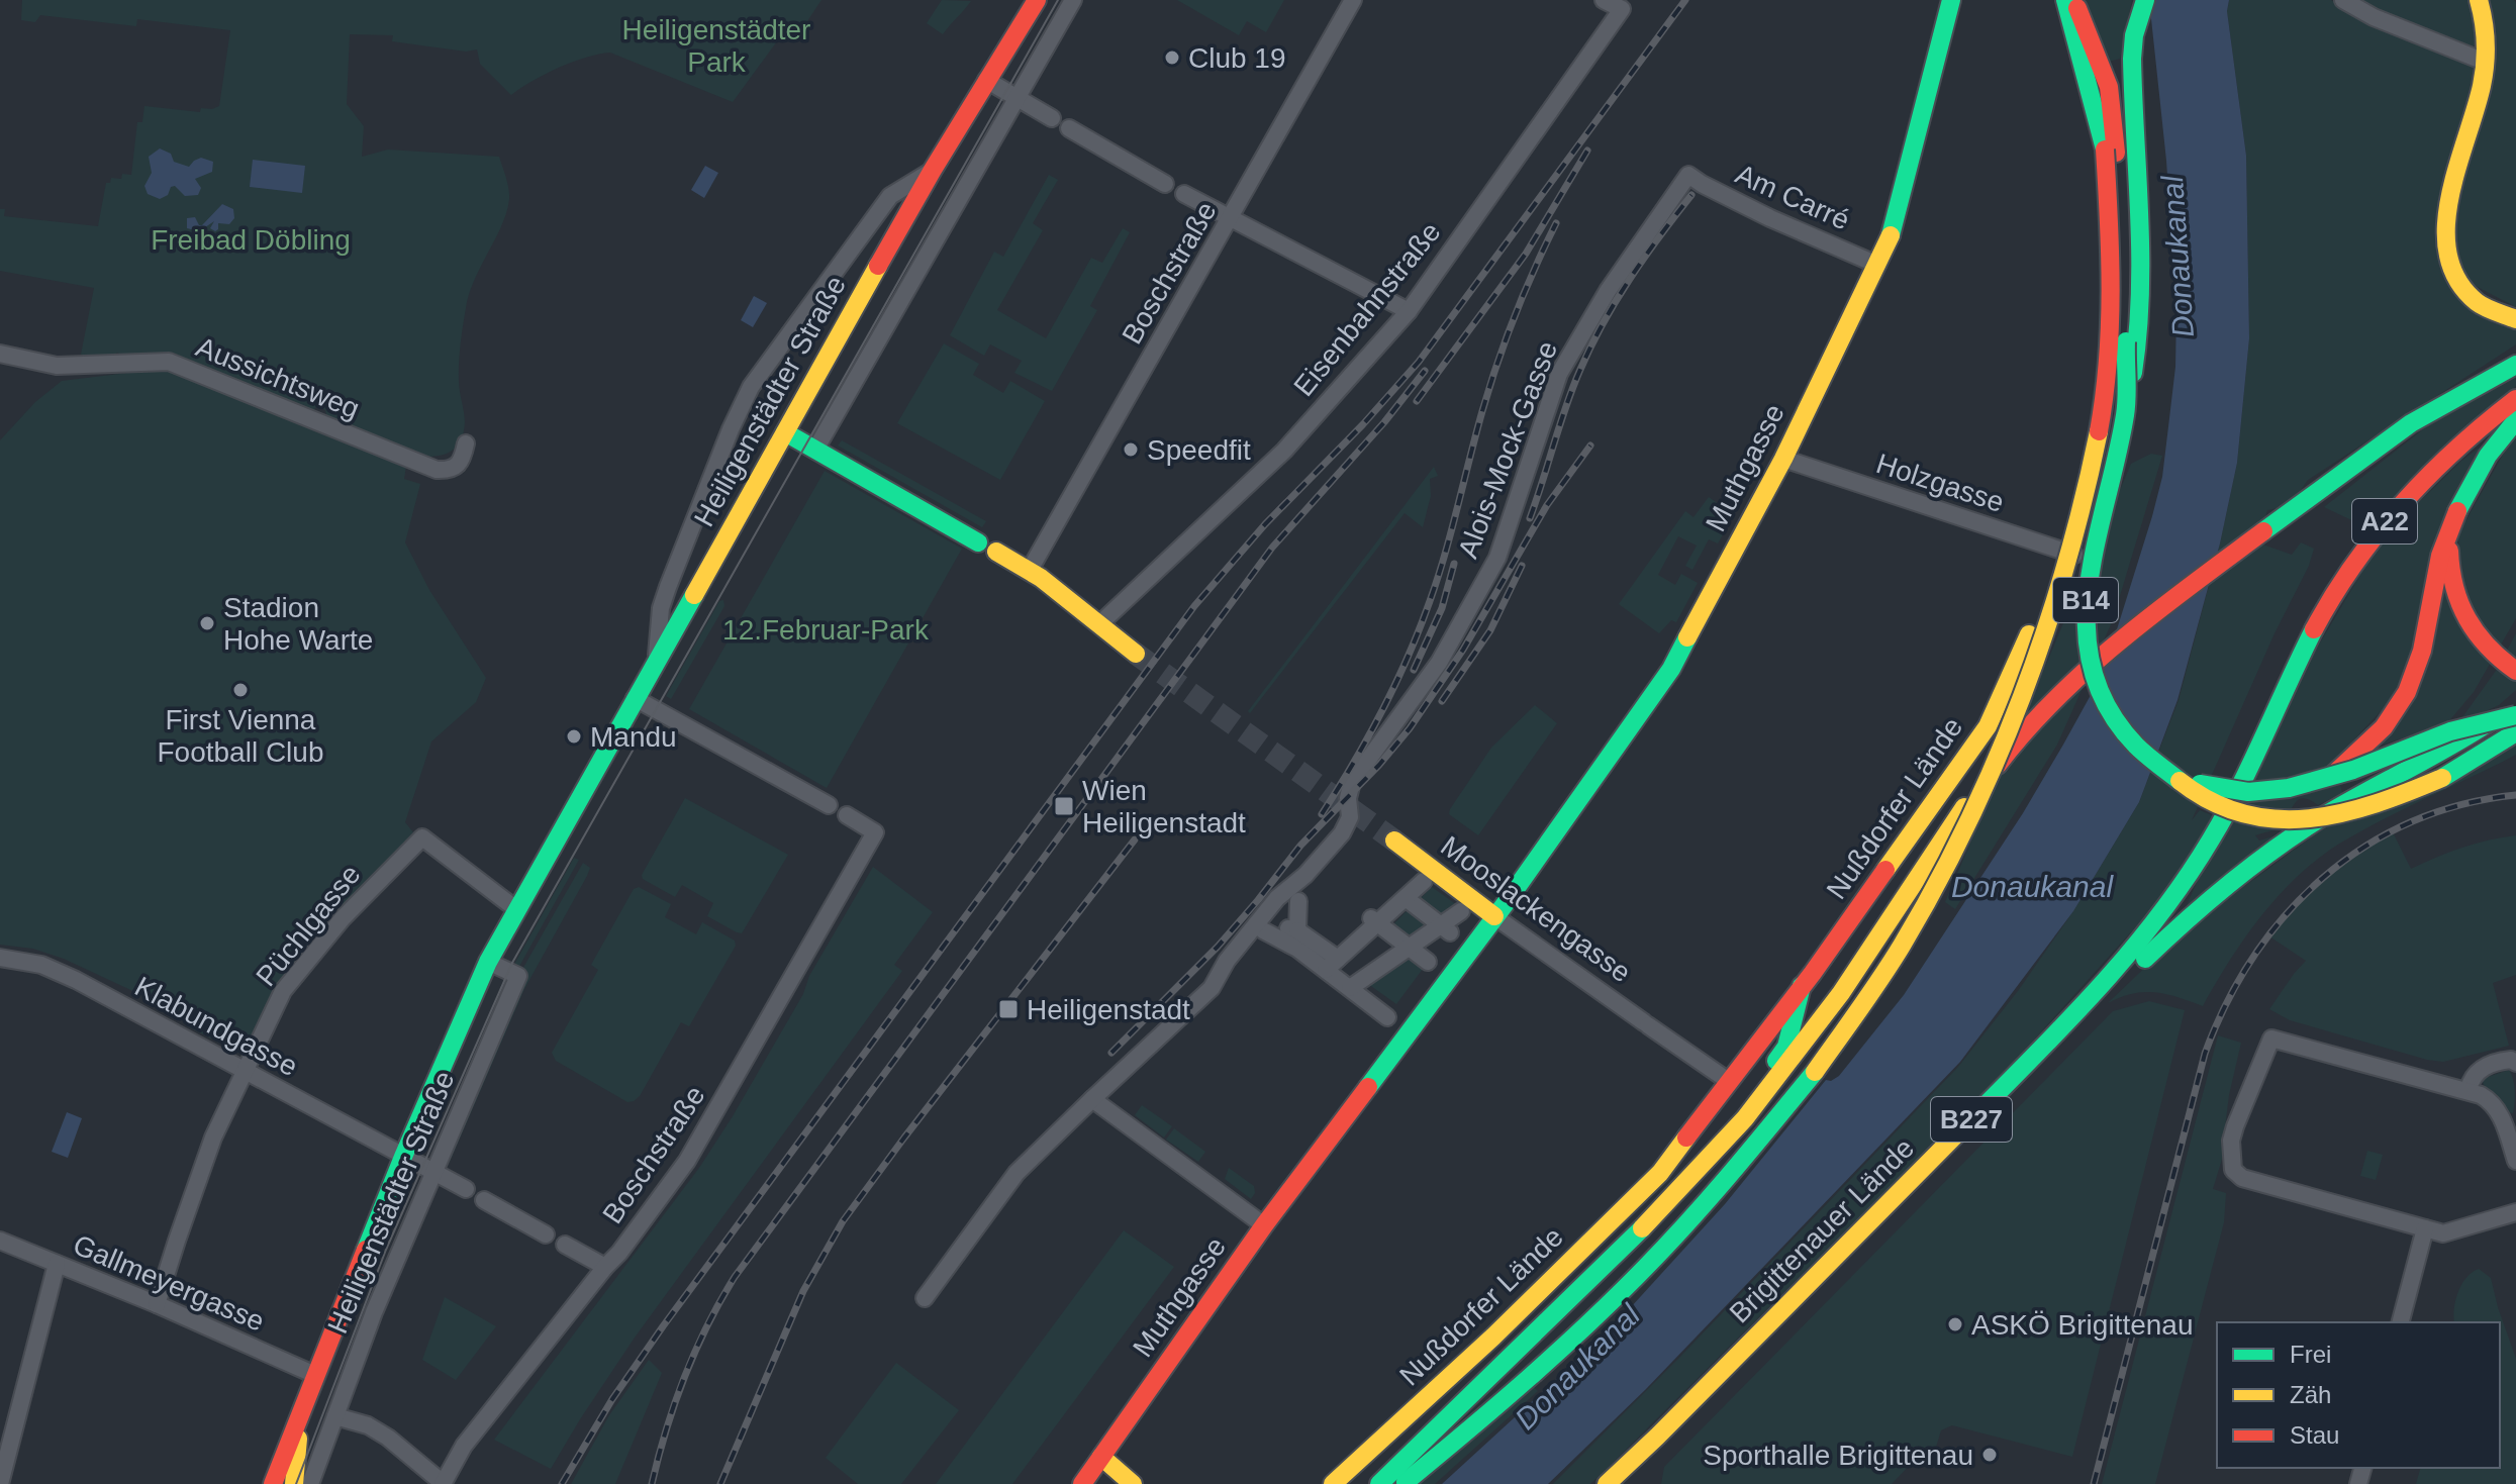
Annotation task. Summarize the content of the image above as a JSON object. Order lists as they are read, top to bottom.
{
  "streets": {
    "main road": [
      "Heiligenstädter Straße",
      "Muthgasse",
      "A22",
      "B14",
      "Nußdorfer Lände",
      "Mooslackengasse",
      "B227",
      "Brigittenauer Lände"
    ],
    "street": [
      "Am Carré",
      "Boschstraße",
      "Eisenbahnstraße",
      "Aussichtsweg",
      "Alois-Mock-Gasse",
      "Holzgasse",
      "Püchlgasse",
      "Klabundgasse",
      "Gallmeyergasse"
    ]
  },
  "crossings": [
    ["Am Carré", "Alois-Mock-Gasse"],
    ["Am Carré", "Muthgasse"],
    ["Heiligenstädter Straße", "Püchlgasse"],
    ["Heiligenstädter Straße", "Klabundgasse"],
    ["Heiligenstädter Straße", "Gallmeyergasse"],
    ["Muthgasse", "Holzgasse"],
    ["Muthgasse", "Mooslackengasse"],
    ["Holzgasse", "Nußdorfer Lände"],
    ["A22", "Brigittenauer Lände"],
    ["Nußdorfer Lände", "Mooslackengasse"],
    ["Püchlgasse", "Klabundgasse"],
    ["Püchlgasse", "Gallmeyergasse"]
  ],
  "water": ["Donaukanal"],
  "parks": ["Heiligenstädter Park", "Freibad Döbling", "12.Februar-Park"],
  "places": {
    "other": [
      "Club 19",
      "Speedfit",
      "Stadion Hohe Warte",
      "First Vienna Football Club",
      "Mandu",
      "ASKÖ Brigittenau",
      "Sporthalle Brigittenau"
    ],
    "transit": ["Wien Heiligenstadt", "Heiligenstadt"]
  },
  "legend": ["Frei", "Zäh", "Stau"]
}
